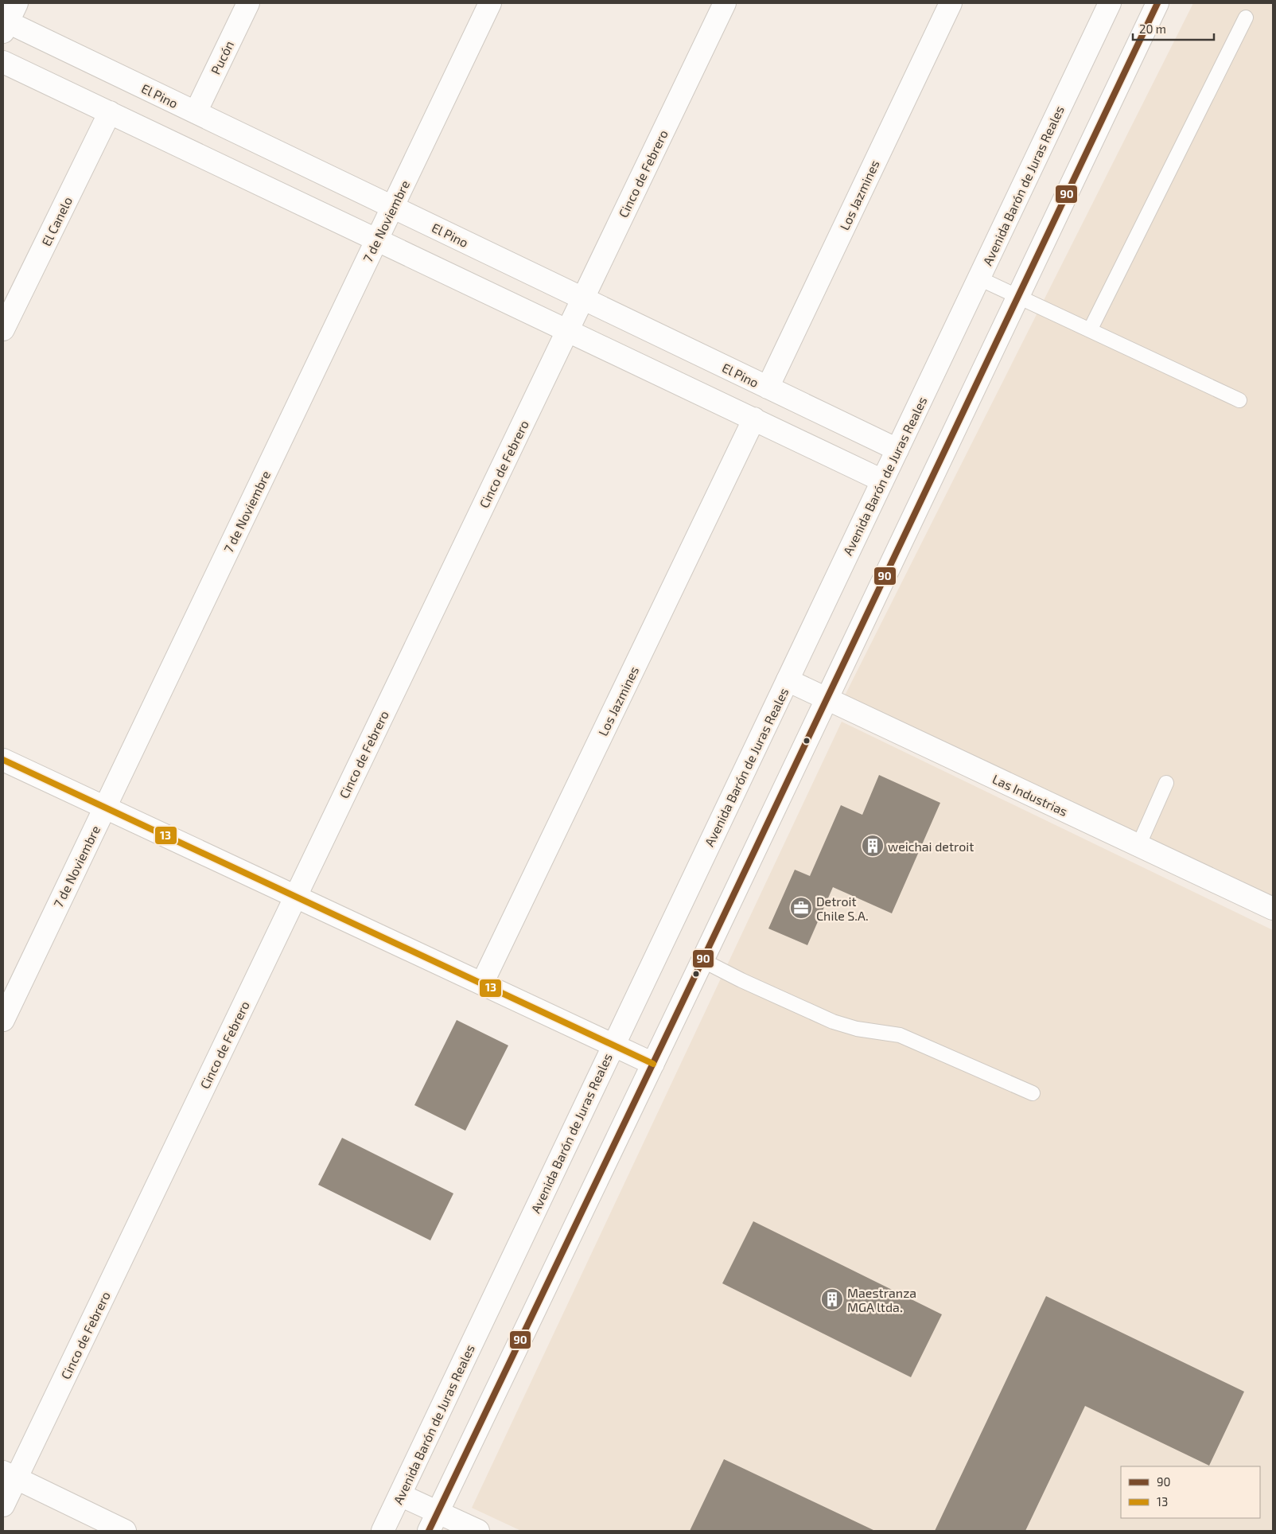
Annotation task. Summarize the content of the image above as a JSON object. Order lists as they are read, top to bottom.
{
  "streets": {
    "street": [
      "Pucón",
      "El Pino",
      "Cinco de Febrero",
      "Avenida Barón de Juras Reales",
      "Los Jazmines",
      "El Canelo",
      "7 de Noviembre",
      "Las Industrias"
    ]
  },
  "crossings": [
    ["Pucón", "El Pino"],
    ["El Pino", "Cinco de Febrero"],
    ["El Pino", "Avenida Barón de Juras Reales"],
    ["El Pino", "Los Jazmines"],
    ["El Pino", "7 de Noviembre"],
    ["Avenida Barón de Juras Reales", "Las Industrias"]
  ],
  "places": {
    "building": ["weichai detroit", "Maestranza MGA ltda."],
    "office": ["Detroit Chile S.A."]
  },
  "lines": ["transit line 90", "transit line 13"],
  "legend": ["90", "13"],
  "scale_bar": "20 m"
}
